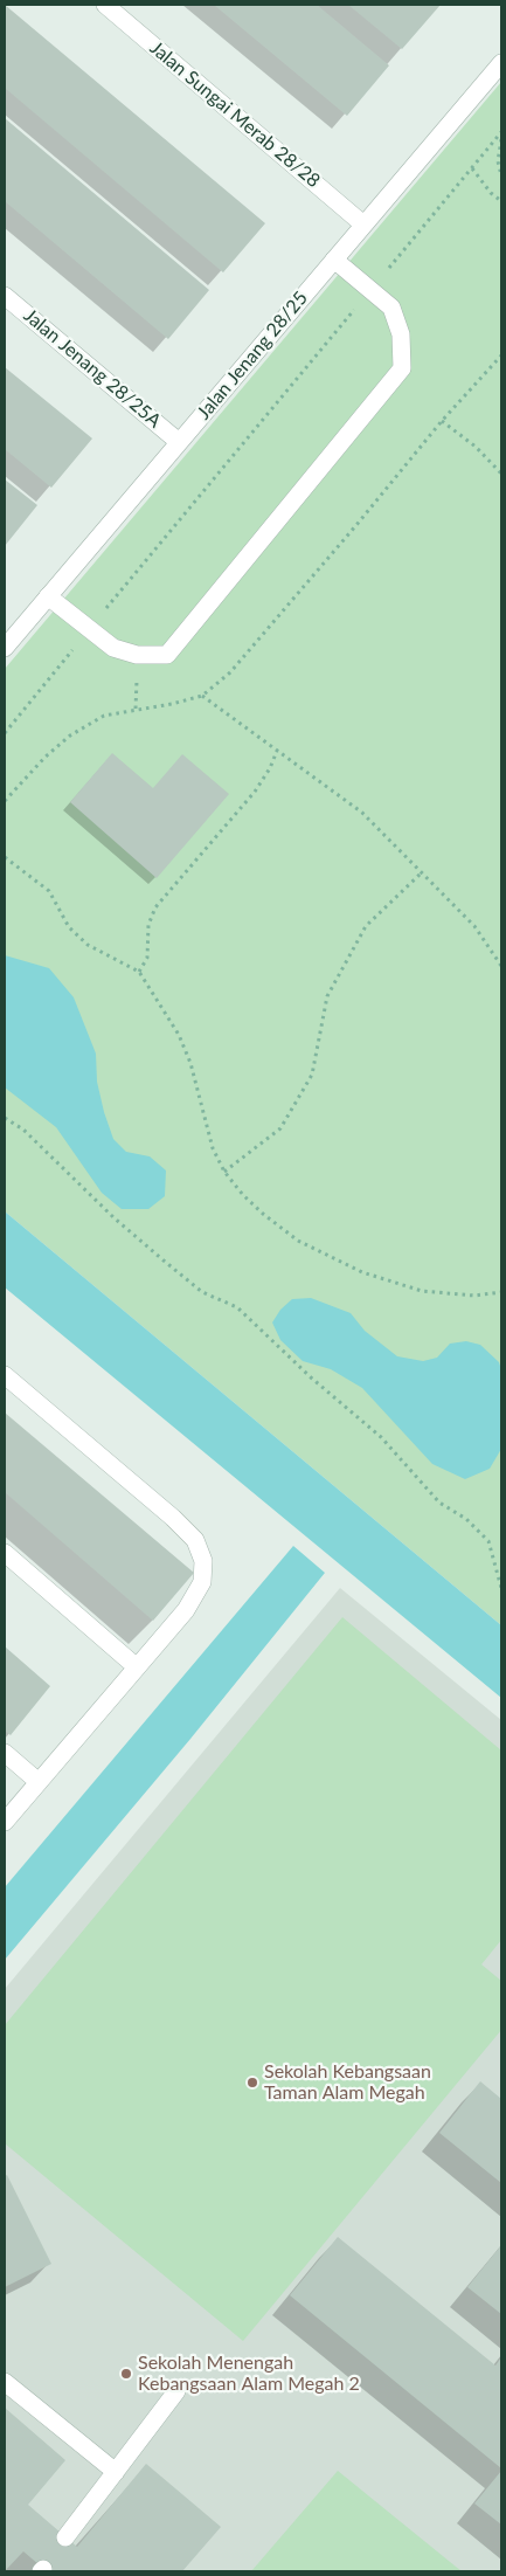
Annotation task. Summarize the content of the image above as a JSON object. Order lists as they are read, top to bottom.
{
  "streets": {
    "street": ["Jalan Sungai Merab 28/28", "Jalan Jenang 28/25", "Jalan Jenang 28/25A"]
  },
  "crossings": [
    ["Jalan Sungai Merab 28/28", "Jalan Jenang 28/25"],
    ["Jalan Jenang 28/25", "Jalan Jenang 28/25A"]
  ],
  "places": ["Sekolah Kebangsaan Taman Alam Megah", "Sekolah Menengah Kebangsaan Alam Megah 2"]
}
